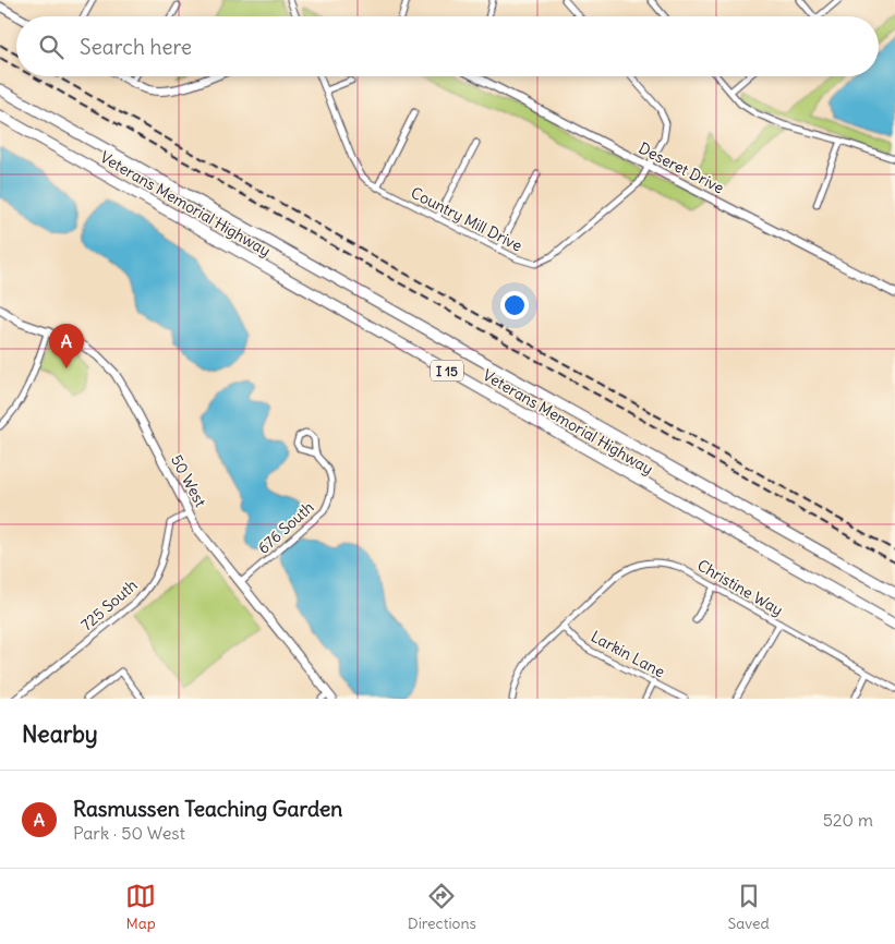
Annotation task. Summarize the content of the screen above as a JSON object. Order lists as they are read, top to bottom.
{
  "streets": {
    "highway": ["Veterans Memorial Highway", "I 15"],
    "street": [
      "Deseret Drive",
      "Country Mill Drive",
      "50 West",
      "676 South",
      "Christine Way",
      "725 South",
      "Larkin Lane"
    ]
  },
  "crossings": [
    ["Deseret Drive", "Country Mill Drive"],
    ["50 West", "676 South"],
    ["50 West", "725 South"],
    ["Christine Way", "Larkin Lane"]
  ],
  "page": {
    "search": "Search here",
    "pins": "A",
    "heading": "Nearby",
    "list": [
      {
        "mark": "A",
        "name": "Rasmussen Teaching Garden",
        "note": "Park · 50 West",
        "value": "520 m"
      }
    ],
    "nav": ["Map", "Directions", "Saved"]
  }
}
